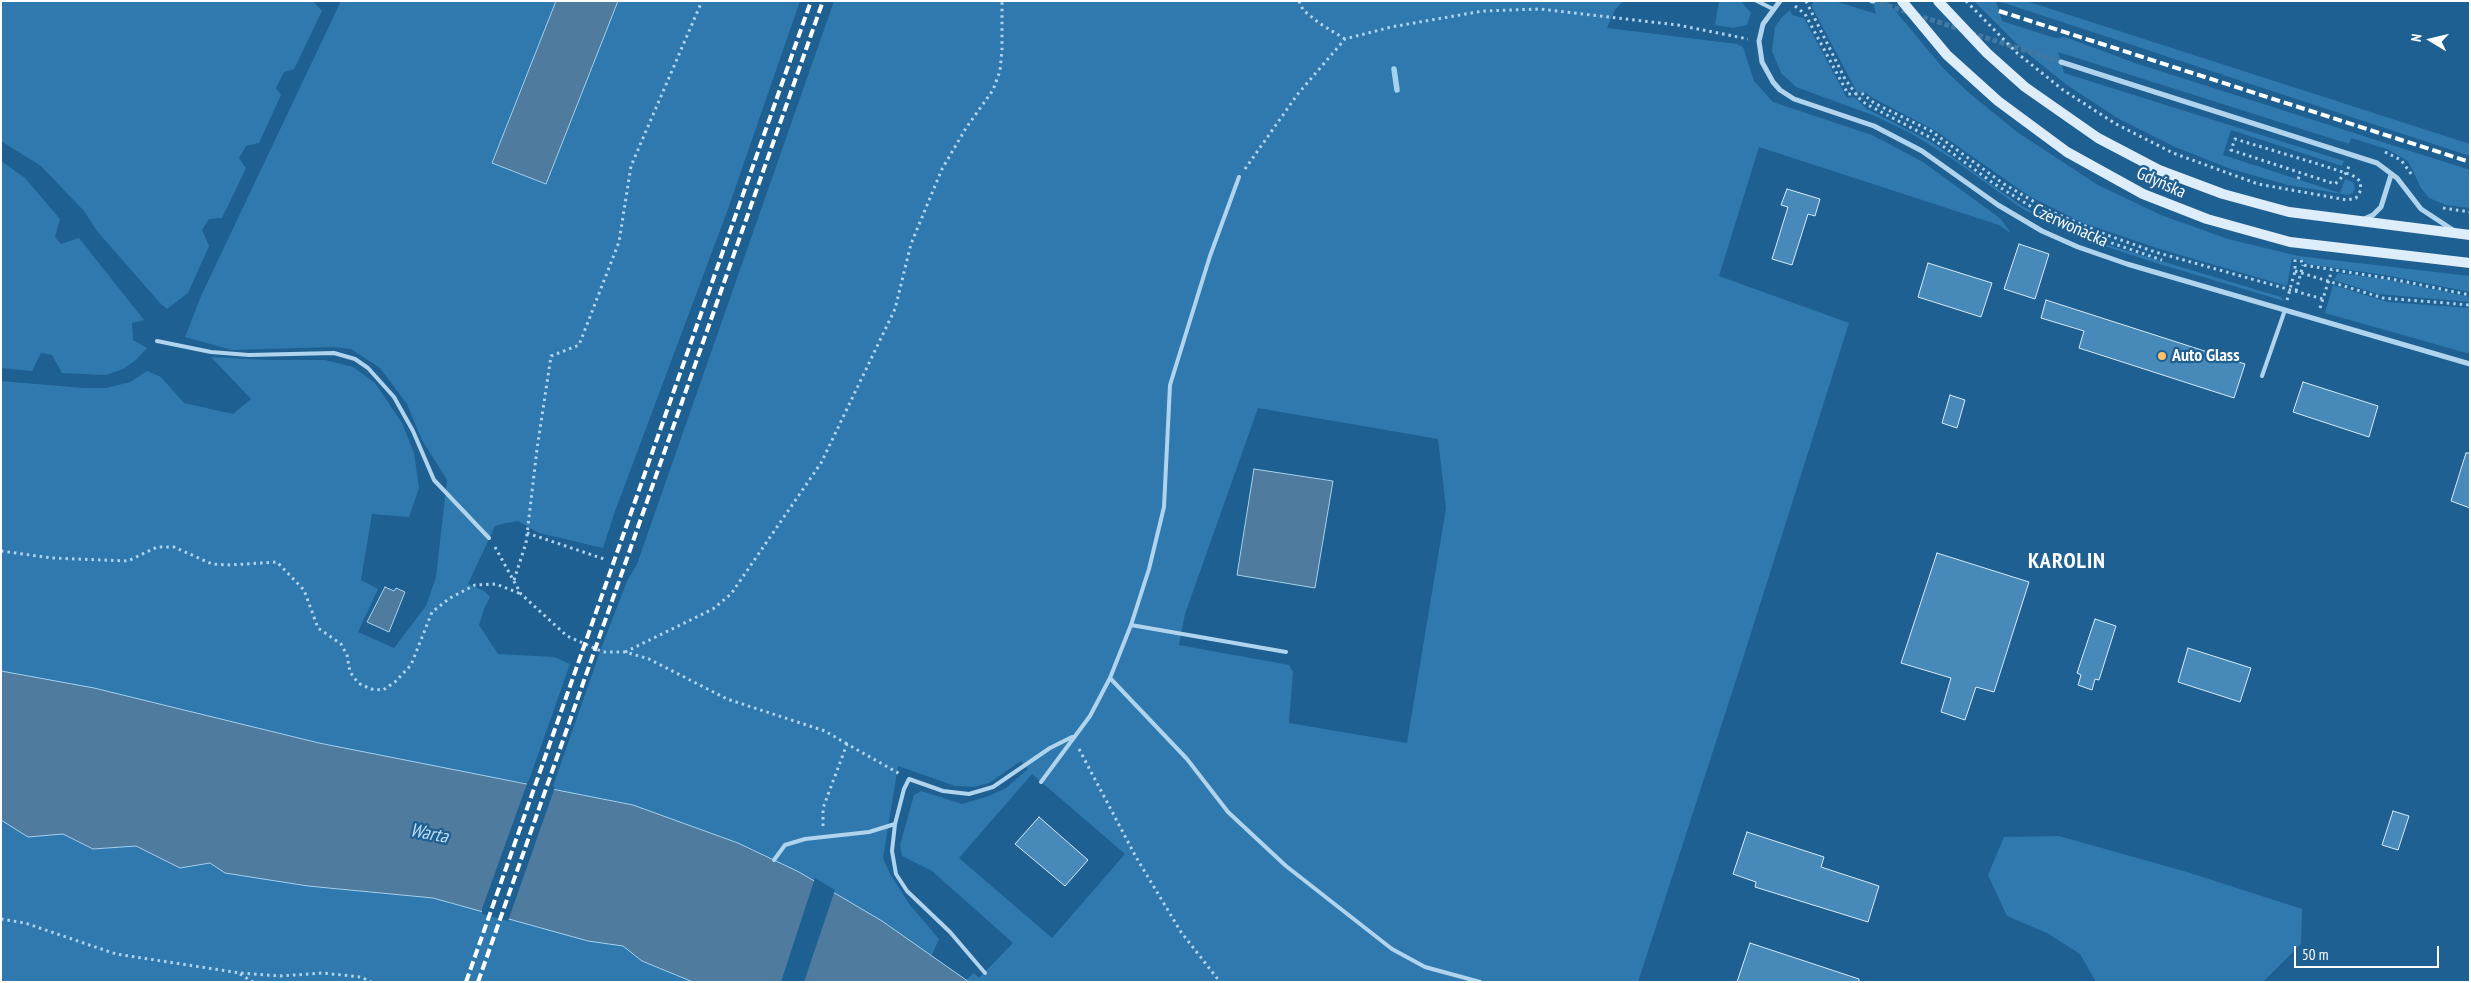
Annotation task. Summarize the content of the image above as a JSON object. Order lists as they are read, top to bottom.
{
  "streets": {
    "main road": ["Gdyńska"],
    "street": ["Czerwonacka"]
  },
  "districts": ["KAROLIN"],
  "water": ["Warta"],
  "places": ["Auto Glass"],
  "scale_bar": "50 m",
  "north": "left"
}
